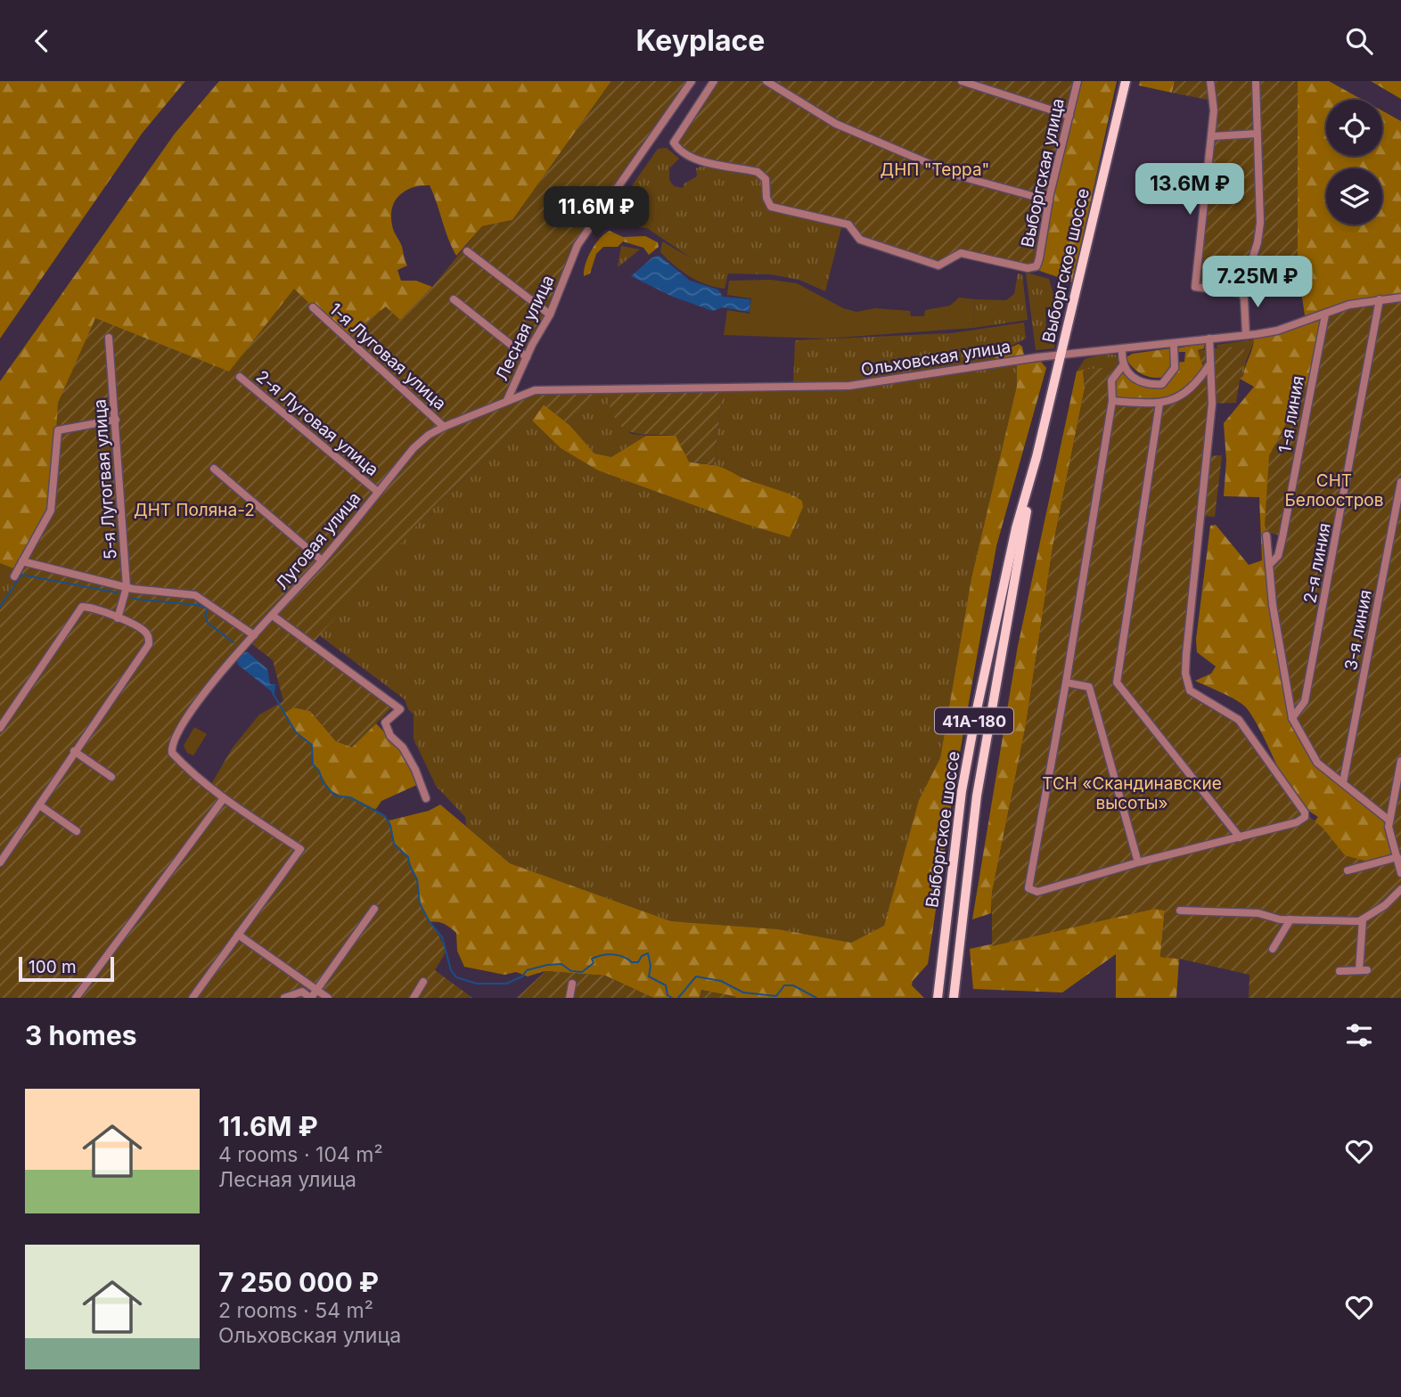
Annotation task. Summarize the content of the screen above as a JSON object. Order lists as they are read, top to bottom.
{
  "streets": {
    "main road": ["Выборгское шоссе", "41А-180"],
    "street": [
      "Выборгская улица",
      "Лесная улица",
      "1-я Луговая улица",
      "Ольховская улица",
      "1-я линия",
      "2-я Луговая улица",
      "5-я Лугогвая улица",
      "Луговая улица",
      "2-я линия",
      "3-я линия"
    ]
  },
  "crossings": [
    ["Выборгское шоссе", "Ольховская улица"],
    ["Лесная улица", "Ольховская улица"],
    ["Лесная улица", "Луговая улица"],
    ["1-я Луговая улица", "Луговая улица"],
    ["Ольховская улица", "1-я линия"],
    ["Ольховская улица", "Луговая улица"],
    ["Ольховская улица", "2-я линия"],
    ["2-я Луговая улица", "Луговая улица"]
  ],
  "parks": [
    "ДНП \"Терра\"",
    "СНТ Белоостров",
    "ДНТ Поляна-2",
    "ТСН «Скандинавские высоты»"
  ],
  "scale_bar": "100 m",
  "page": {
    "header": "Keyplace",
    "price": ["13.6M ₽", "11.6M ₽", "7.25M ₽"],
    "scale": "100 m",
    "heading": "3 homes",
    "list": [
      {
        "name": "11.6M ₽",
        "note": "4 rooms · 104 m² · Лесная улица"
      },
      {
        "name": "7 250 000 ₽",
        "note": "2 rooms · 54 m² · Ольховская улица"
      }
    ]
  }
}
